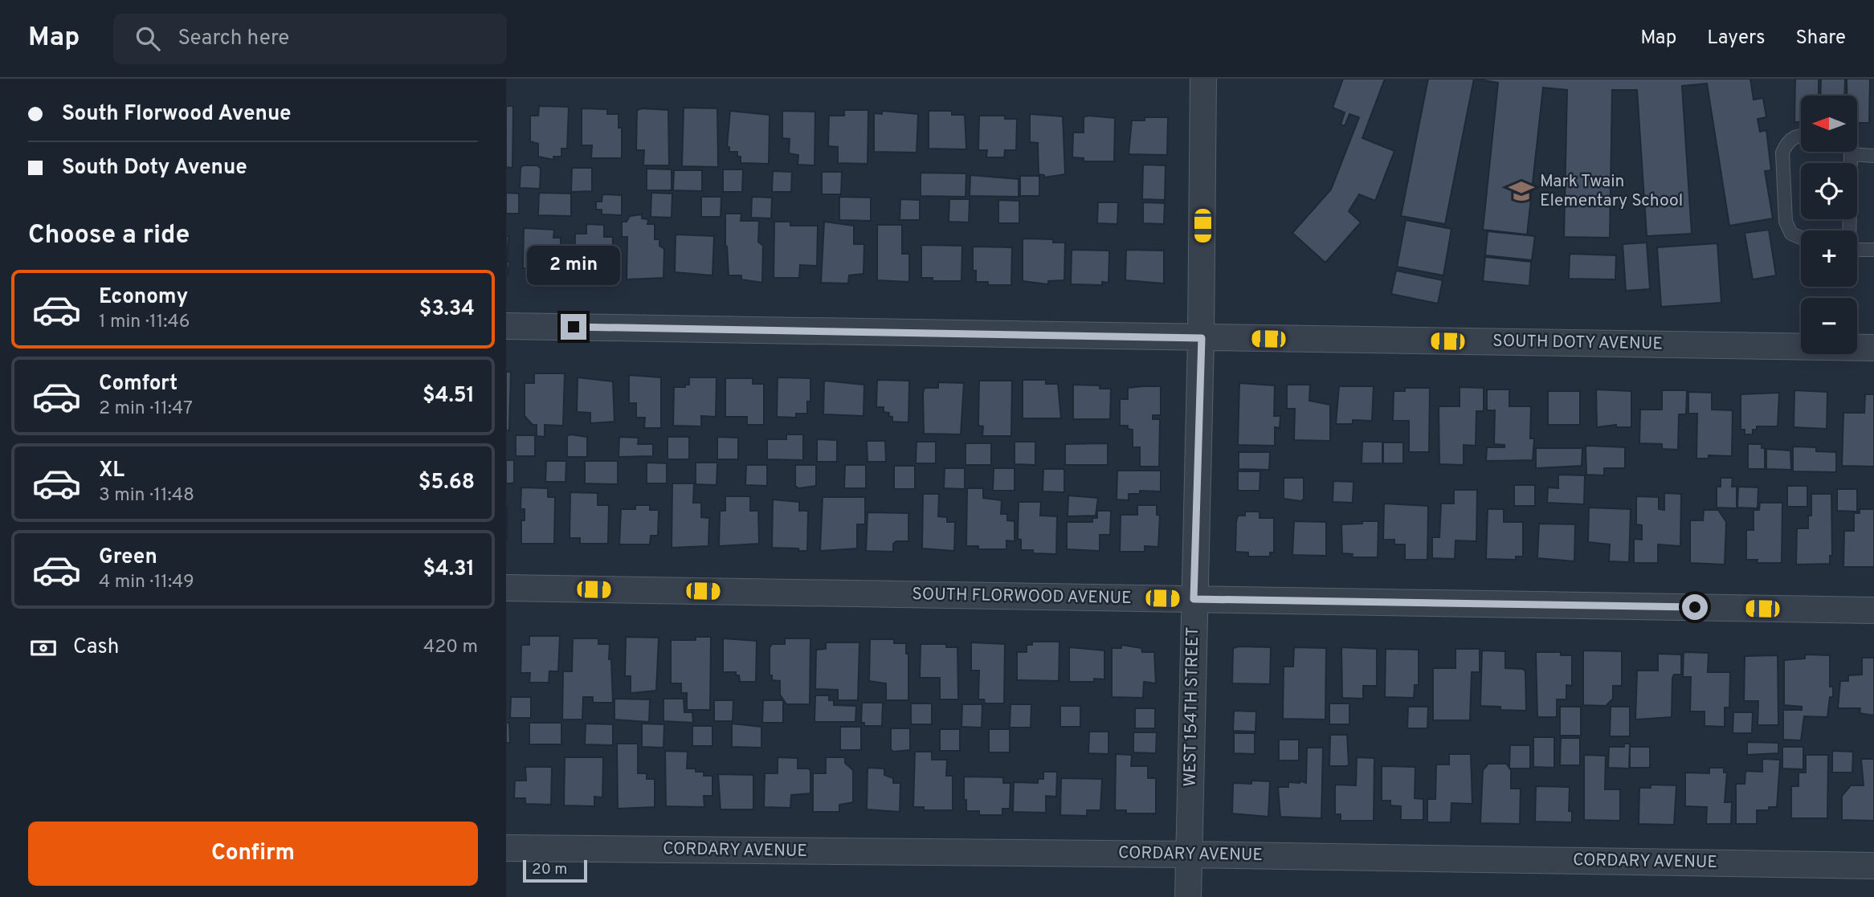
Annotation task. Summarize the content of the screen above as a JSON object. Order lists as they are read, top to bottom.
{
  "streets": {
    "street": [
      "SOUTH DOTY AVENUE",
      "SOUTH FLORWOOD AVENUE",
      "WEST 154TH STREET",
      "CORDARY AVENUE"
    ]
  },
  "crossings": [
    ["SOUTH DOTY AVENUE", "WEST 154TH STREET"],
    ["SOUTH FLORWOOD AVENUE", "WEST 154TH STREET"],
    ["WEST 154TH STREET", "CORDARY AVENUE"]
  ],
  "places": {
    "school or university": ["Mark Twain Elementary School"]
  },
  "scale_bar": "20 m",
  "north": "left",
  "page": {
    "header": "Map",
    "search": "Search here",
    "nav": ["Map", "Layers", "Share"],
    "banner": ["South Florwood Avenue", "South Doty Avenue"],
    "map_buttons": ["+", "−"],
    "heading": "Choose a ride",
    "bubble": "2 min",
    "list": [
      {
        "name": "Economy",
        "note": "1 min · 11:46",
        "value": "$3.34"
      },
      {
        "name": "Comfort",
        "note": "2 min · 11:47",
        "value": "$4.51"
      },
      {
        "name": "XL",
        "note": "3 min · 11:48",
        "value": "$5.68"
      },
      {
        "name": "Green",
        "note": "4 min · 11:49",
        "value": "$4.31"
      }
    ],
    "pay": ["Cash", "420 m"],
    "buttons": "Confirm",
    "scale": "20 m"
  }
}
